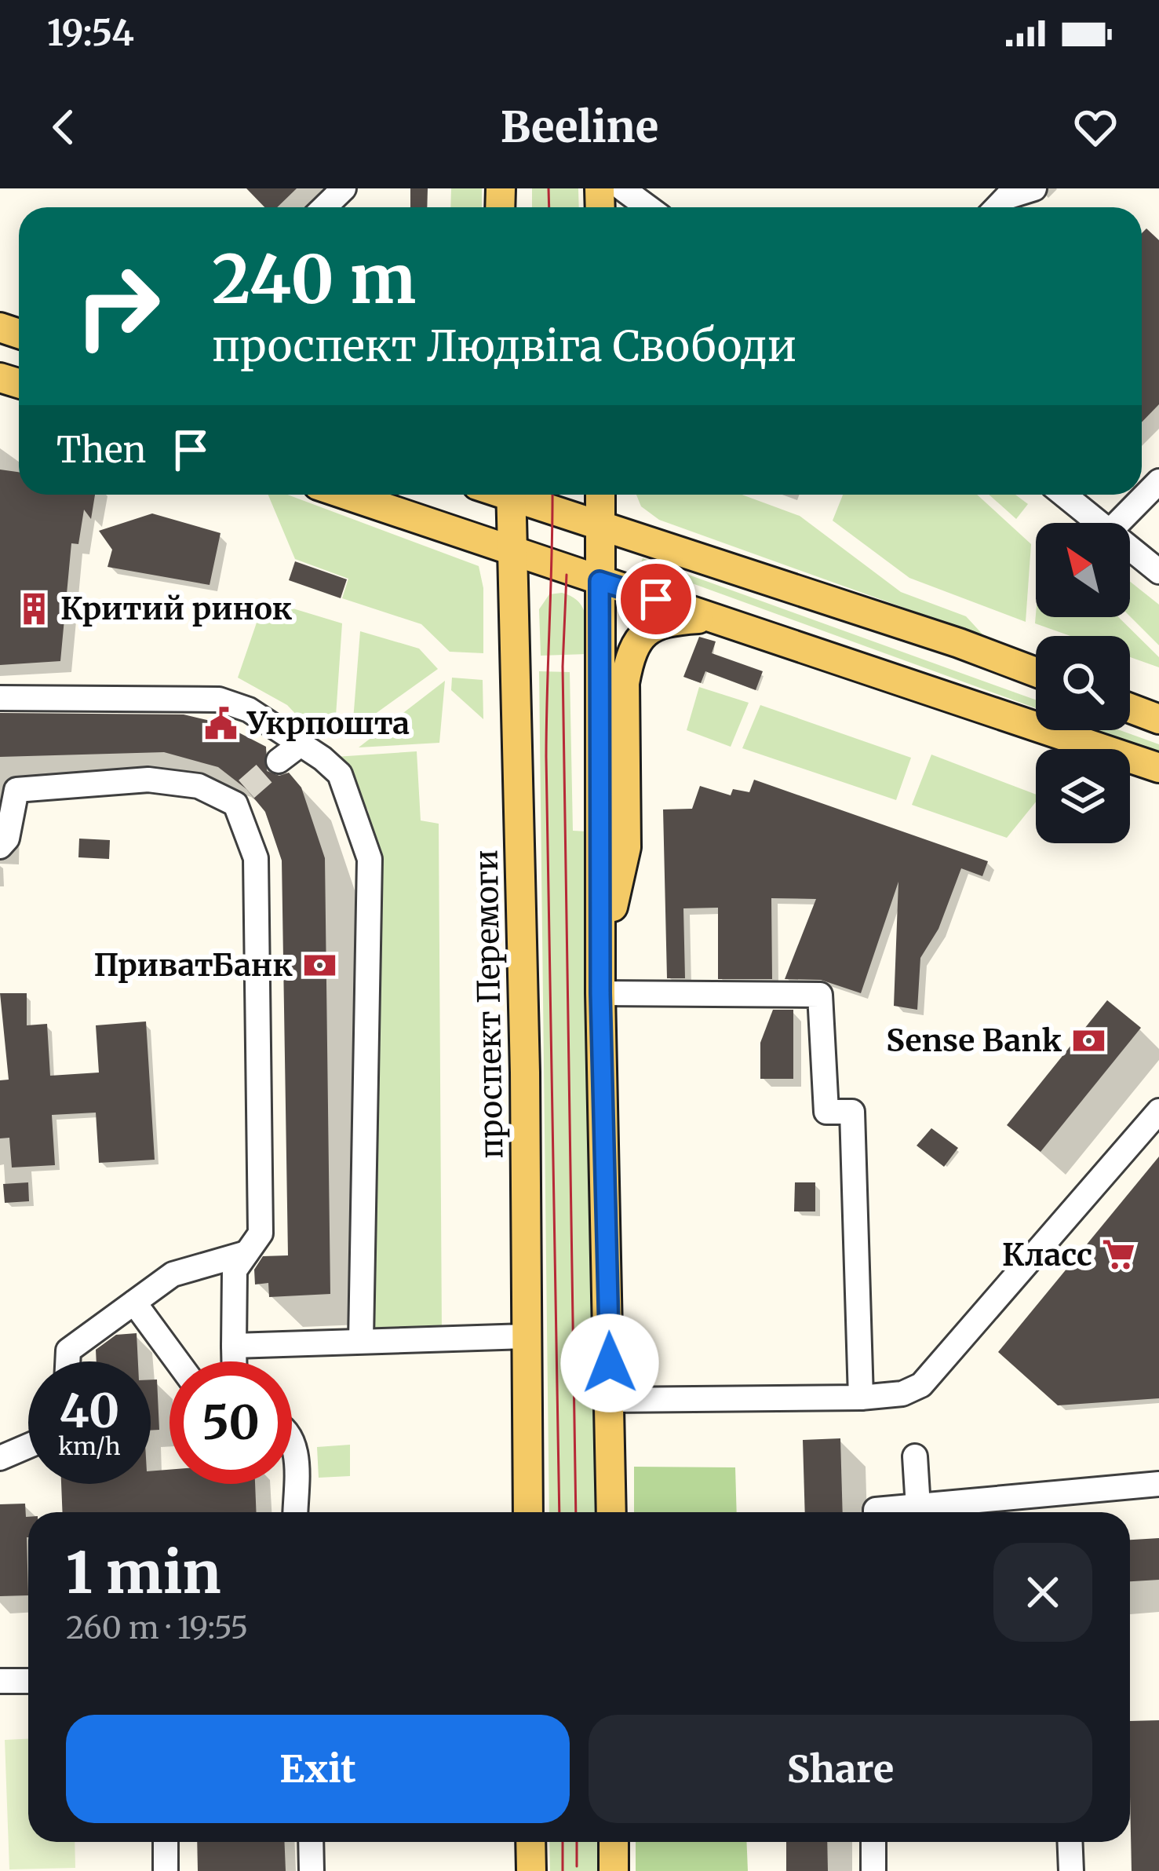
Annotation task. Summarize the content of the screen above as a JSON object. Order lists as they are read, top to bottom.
{
  "streets": {
    "main road": ["проспект Перемоги"]
  },
  "places": {
    "building": ["Критий ринок"],
    "public building": ["Укрпошта"],
    "bank": ["ПриватБанк", "Sense Bank"],
    "supermarket": ["Класс"]
  },
  "north": "top left",
  "page": {
    "status": "19:54",
    "header": "Beeline",
    "turn": ["240 m", "проспект Людвіга Свободи"],
    "then": "Then",
    "speed": "40 km/h",
    "limit": "50",
    "heading": ["1 min", "260 m · 19:55"],
    "buttons": ["Exit", "Share"]
  }
}
